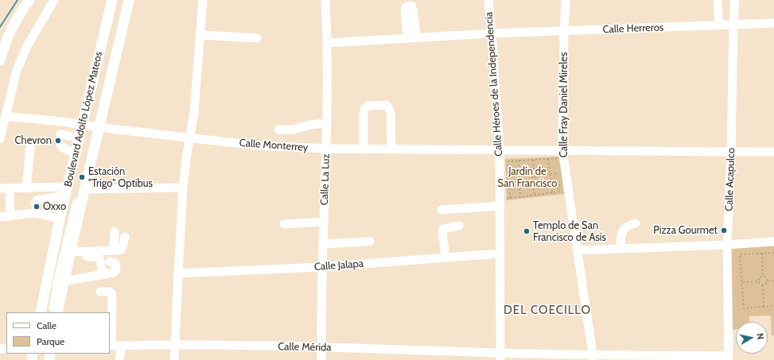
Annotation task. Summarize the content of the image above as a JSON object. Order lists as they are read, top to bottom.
{
  "streets": {
    "main road": ["Boulevard Adolfo López Mateos"],
    "street": [
      "Calle Herreros",
      "Calle Héroes de la Independencia",
      "Calle Fray Daniel Mireles",
      "Calle Monterrey",
      "Calle La Luz",
      "Calle Acapulco",
      "Calle Jalapa",
      "Calle Mérida"
    ]
  },
  "crossings": [
    ["Calle Herreros", "Calle Héroes de la Independencia"],
    ["Calle Herreros", "Calle Fray Daniel Mireles"],
    ["Calle Herreros", "Calle La Luz"],
    ["Calle Herreros", "Calle Acapulco"],
    ["Calle Héroes de la Independencia", "Calle Monterrey"],
    ["Calle Héroes de la Independencia", "Calle Jalapa"],
    ["Calle Héroes de la Independencia", "Calle Mérida"],
    ["Calle Fray Daniel Mireles", "Calle Monterrey"],
    ["Calle Fray Daniel Mireles", "Calle Mérida"],
    ["Boulevard Adolfo López Mateos", "Calle Monterrey"],
    ["Calle Monterrey", "Calle La Luz"],
    ["Calle Monterrey", "Calle Acapulco"],
    ["Calle La Luz", "Calle Jalapa"],
    ["Calle La Luz", "Calle Mérida"],
    ["Calle Acapulco", "Calle Mérida"]
  ],
  "districts": ["DEL COECILLO"],
  "parks": ["Jardín de San Francisco"],
  "places": [
    "Chevron",
    "Estación \"Trigo\" Optibus",
    "Oxxo",
    "Pizza Gourmet",
    "Templo de San Francisco de Asís"
  ],
  "legend": ["Calle", "Parque"],
  "north": "right"
}
